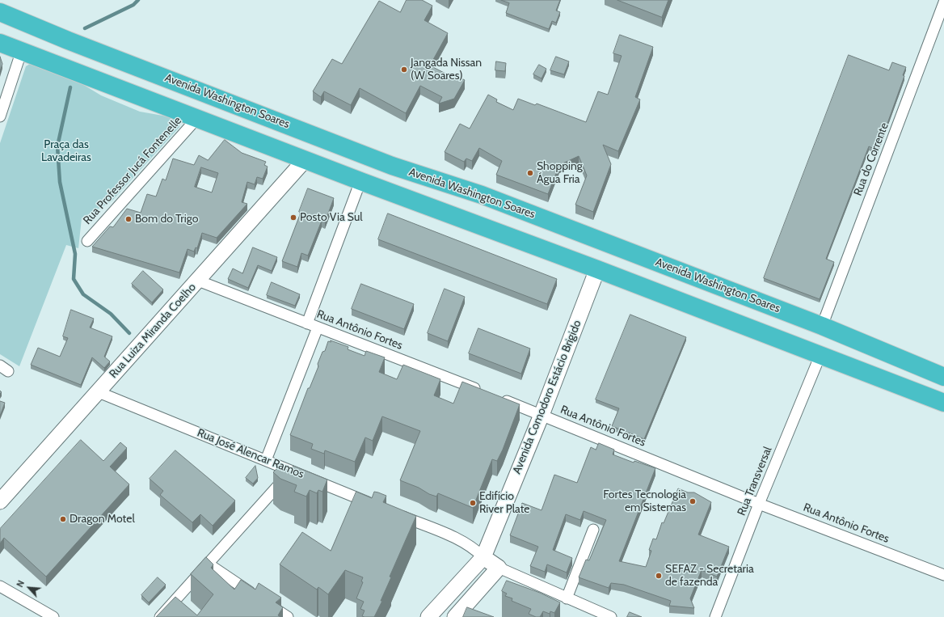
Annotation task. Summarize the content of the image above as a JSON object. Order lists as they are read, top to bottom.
{
  "streets": {
    "highway": ["Avenida Washington Soares"],
    "main road": ["Rua Luiza Miranda Coelho", "Avenida Comodoro Estácio Brigido"],
    "street": [
      "Rua do Corrente",
      "Rua Professor Jucá Fontenelle",
      "Rua Antônio Fortes",
      "Rua José Alencar Ramos",
      "Rua Transversal"
    ]
  },
  "crossings": [
    ["Avenida Washington Soares", "Rua do Corrente"],
    ["Rua Antônio Fortes", "Rua Luiza Miranda Coelho"],
    ["Rua Antônio Fortes", "Avenida Comodoro Estácio Brigido"],
    ["Rua Antônio Fortes", "Rua Transversal"],
    ["Rua Luiza Miranda Coelho", "Rua José Alencar Ramos"]
  ],
  "parks": ["Praça das Lavadeiras"],
  "places": [
    "Jangada Nissan (W Soares)",
    "Shopping Água Fria",
    "Posto Via Sul",
    "Bom do Trigo",
    "Fortes Tecnologia em Sistemas",
    "Edifício River Plate",
    "Dragon Motel",
    "SEFAZ - Secretaria de fazenda"
  ],
  "north": "top left"
}
